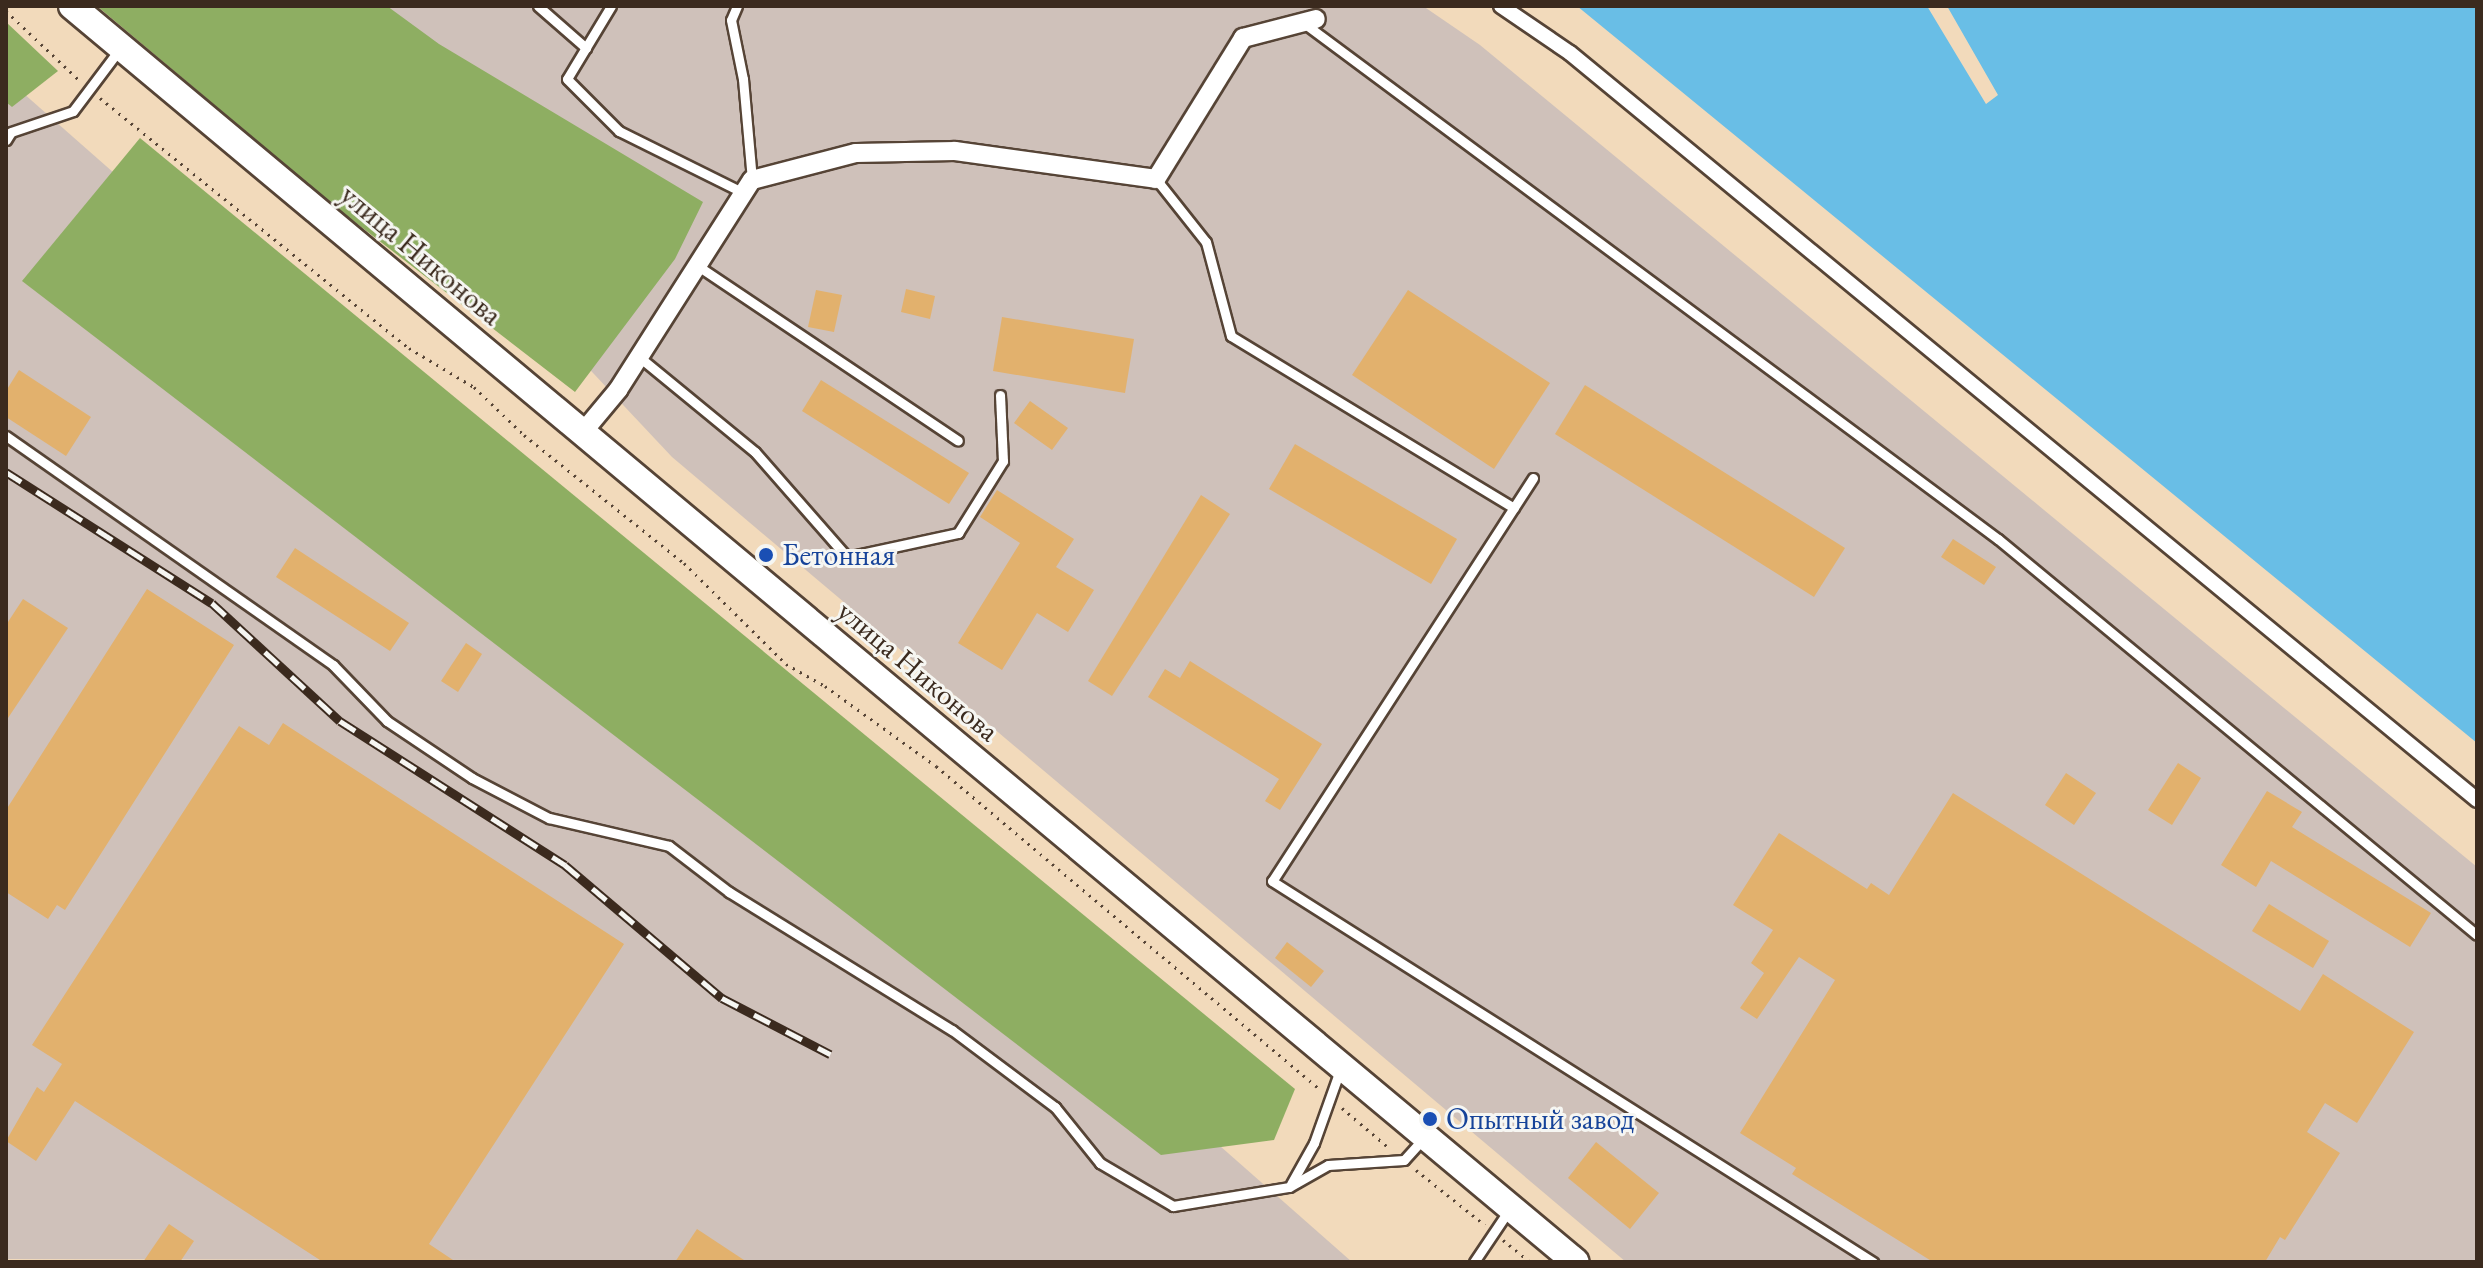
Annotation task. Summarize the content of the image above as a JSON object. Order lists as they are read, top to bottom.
{
  "streets": {
    "main road": ["улица Никонова"]
  },
  "places": ["Бетонная", "Опытный завод"]
}
